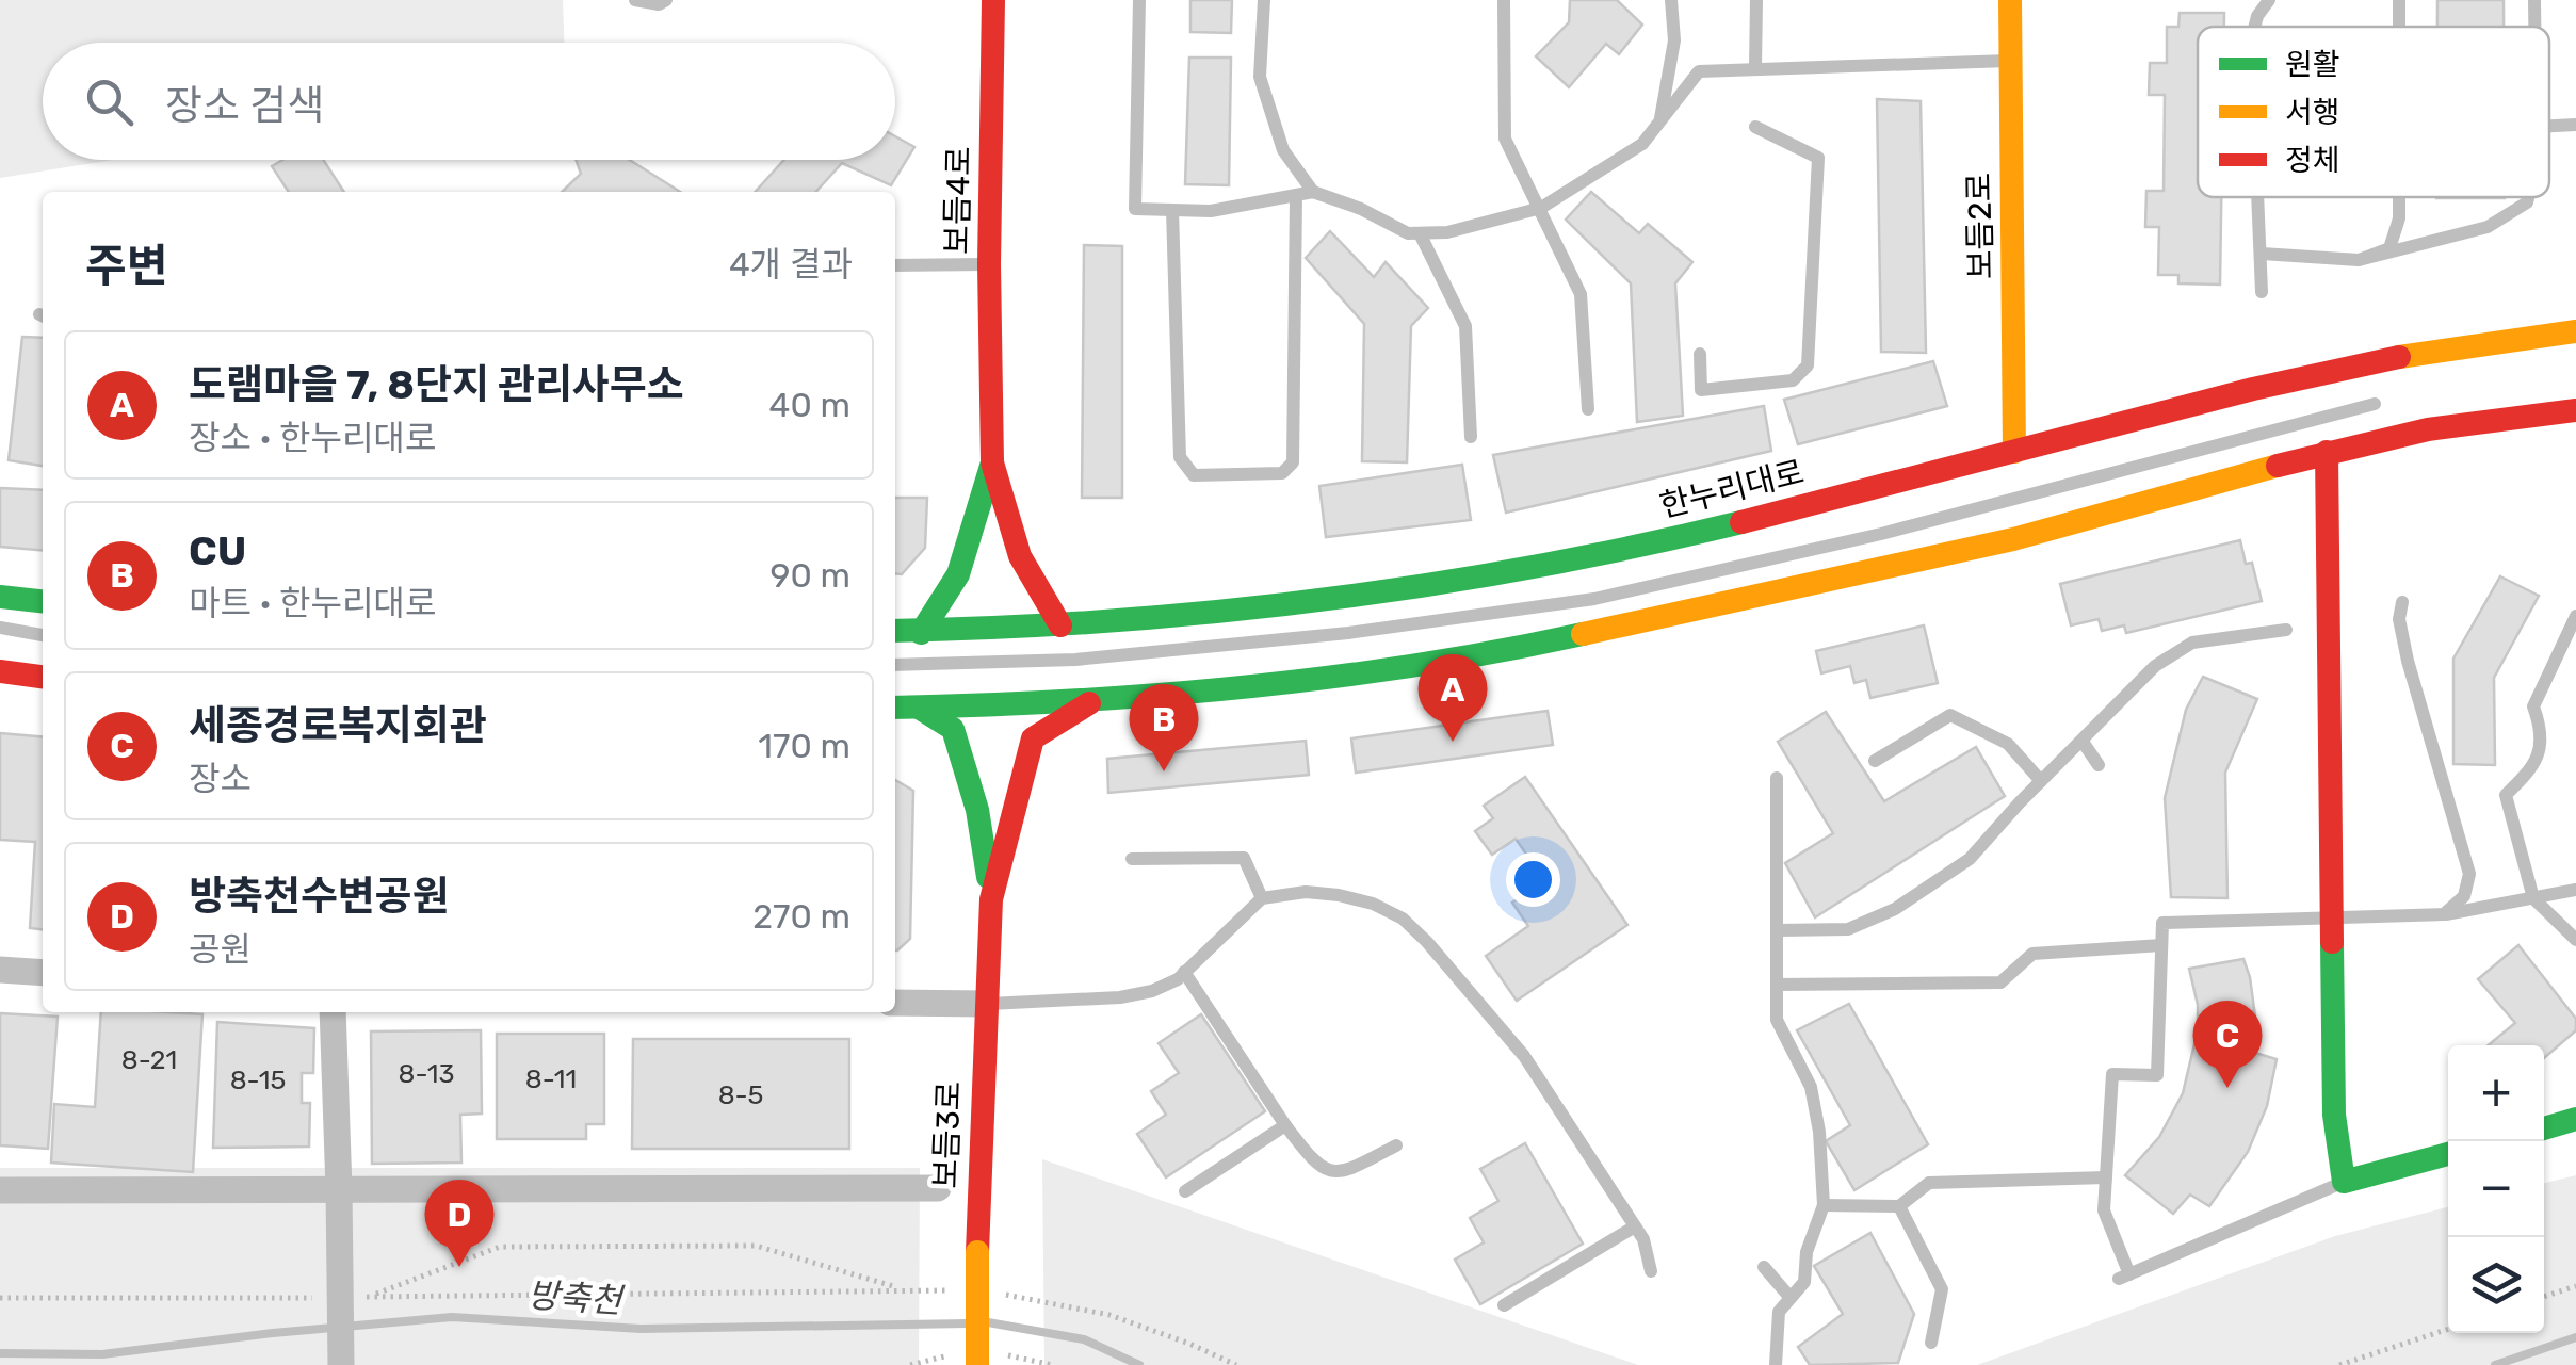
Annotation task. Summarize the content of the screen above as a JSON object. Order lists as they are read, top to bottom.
{
  "streets": {
    "street": [
      "보듬4로",
      "보듬2로",
      "한누리대로",
      "보듬3로"
    ]
  },
  "crossings": [
    ["보듬2로", "한누리대로"]
  ],
  "water": ["방축천"],
  "house_numbers": [
    "8-21",
    "8-13",
    "8-11",
    "8-15",
    "8-5"
  ],
  "legend": ["원활", "서행", "정체"],
  "page": {
    "search": "장소 검색",
    "heading": ["주변", "4개 결과"],
    "list": [
      {
        "mark": "A",
        "name": "도램마을 7, 8단지 관리사무소",
        "note": "장소 · 한누리대로",
        "value": "40 m"
      },
      {
        "mark": "B",
        "name": "CU",
        "note": "마트 · 한누리대로",
        "value": "90 m"
      },
      {
        "mark": "C",
        "name": "세종경로복지회관",
        "note": "장소",
        "value": "170 m"
      },
      {
        "mark": "D",
        "name": "방축천수변공원",
        "note": "공원",
        "value": "270 m"
      }
    ],
    "pins": [
      "A",
      "B",
      "C",
      "D"
    ],
    "map_buttons": ["+", "−"]
  }
}
